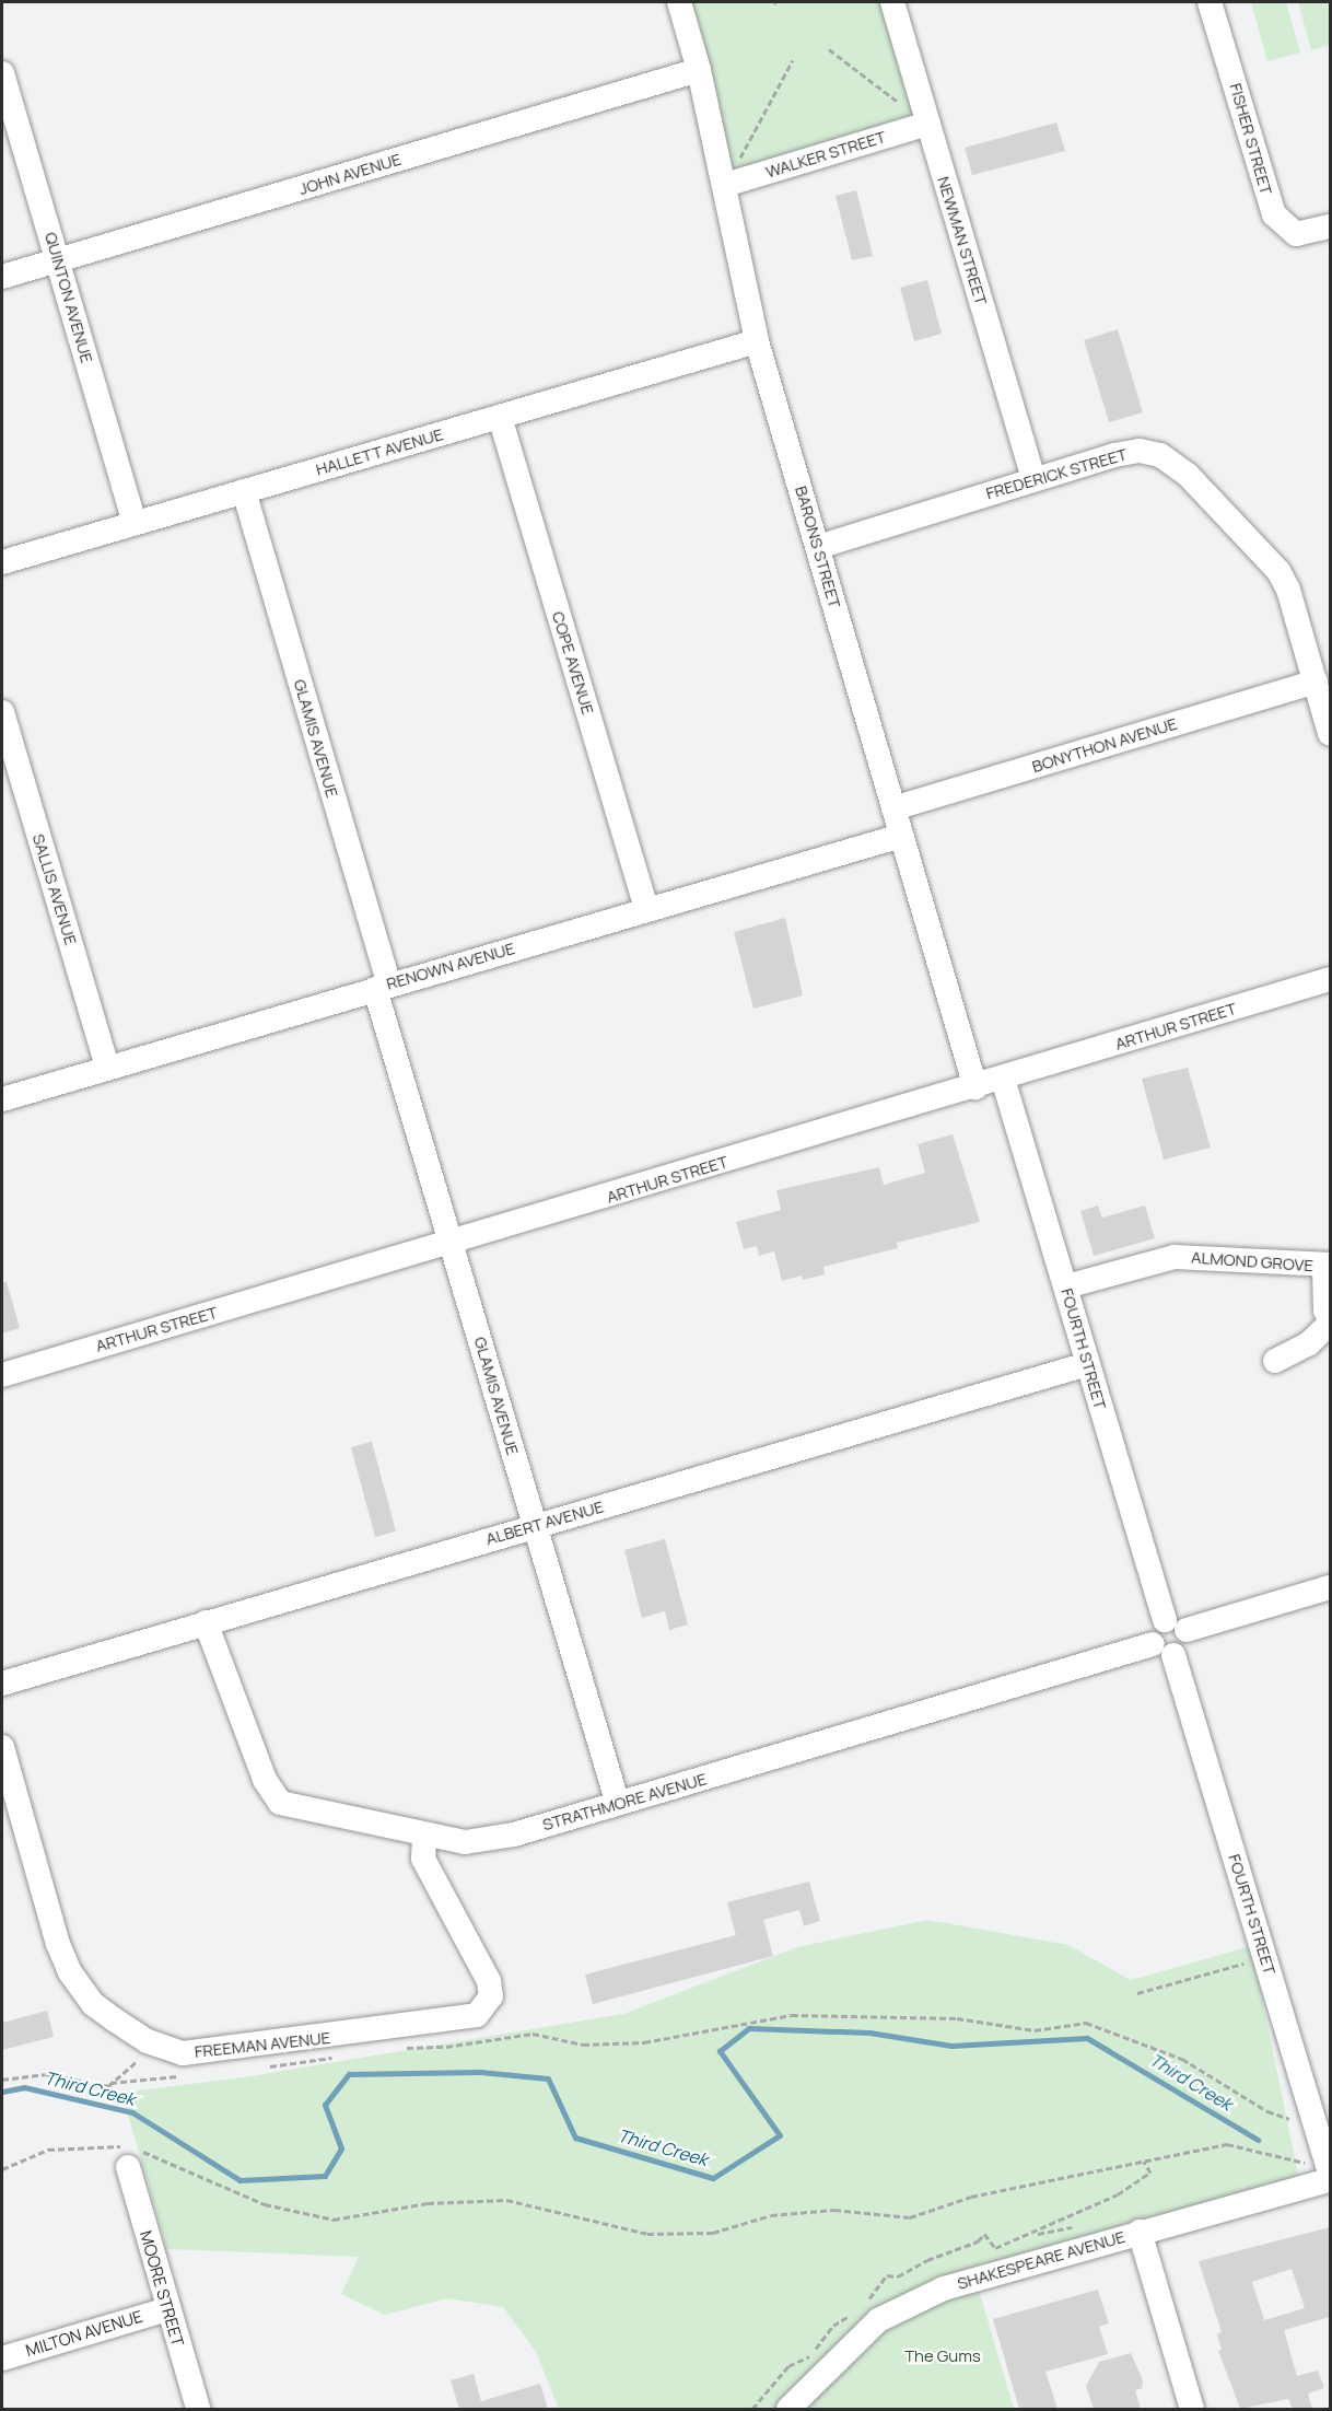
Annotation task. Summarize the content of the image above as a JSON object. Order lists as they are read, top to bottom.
{
  "streets": {
    "street": [
      "FISHER STREET",
      "WALKER STREET",
      "JOHN AVENUE",
      "NEWMAN STREET",
      "QUINTON AVENUE",
      "HALLETT AVENUE",
      "FREDERICK STREET",
      "BARONS STREET",
      "COPE AVENUE",
      "GLAMIS AVENUE",
      "BONYTHON AVENUE",
      "SALLIS AVENUE",
      "RENOWN AVENUE",
      "ARTHUR STREET",
      "ALMOND GROVE",
      "FOURTH STREET",
      "ALBERT AVENUE",
      "STRATHMORE AVENUE",
      "FREEMAN AVENUE",
      "SHAKESPEARE AVENUE",
      "MOORE STREET",
      "MILTON AVENUE"
    ]
  },
  "crossings": [
    ["WALKER STREET", "NEWMAN STREET"],
    ["WALKER STREET", "BARONS STREET"],
    ["JOHN AVENUE", "QUINTON AVENUE"],
    ["JOHN AVENUE", "BARONS STREET"],
    ["NEWMAN STREET", "FREDERICK STREET"],
    ["QUINTON AVENUE", "HALLETT AVENUE"],
    ["HALLETT AVENUE", "BARONS STREET"],
    ["HALLETT AVENUE", "COPE AVENUE"],
    ["HALLETT AVENUE", "GLAMIS AVENUE"],
    ["FREDERICK STREET", "BARONS STREET"],
    ["FREDERICK STREET", "BONYTHON AVENUE"],
    ["BARONS STREET", "BONYTHON AVENUE"],
    ["BARONS STREET", "RENOWN AVENUE"],
    ["BARONS STREET", "ARTHUR STREET"],
    ["COPE AVENUE", "RENOWN AVENUE"],
    ["GLAMIS AVENUE", "RENOWN AVENUE"],
    ["GLAMIS AVENUE", "ARTHUR STREET"],
    ["GLAMIS AVENUE", "ALBERT AVENUE"],
    ["GLAMIS AVENUE", "STRATHMORE AVENUE"],
    ["SALLIS AVENUE", "RENOWN AVENUE"],
    ["ARTHUR STREET", "FOURTH STREET"],
    ["ALMOND GROVE", "FOURTH STREET"],
    ["FOURTH STREET", "ALBERT AVENUE"],
    ["FOURTH STREET", "STRATHMORE AVENUE"],
    ["FOURTH STREET", "SHAKESPEARE AVENUE"],
    ["ALBERT AVENUE", "STRATHMORE AVENUE"],
    ["STRATHMORE AVENUE", "FREEMAN AVENUE"],
    ["MOORE STREET", "MILTON AVENUE"]
  ],
  "water": ["Third Creek"],
  "parks": ["The Gums"]
}
